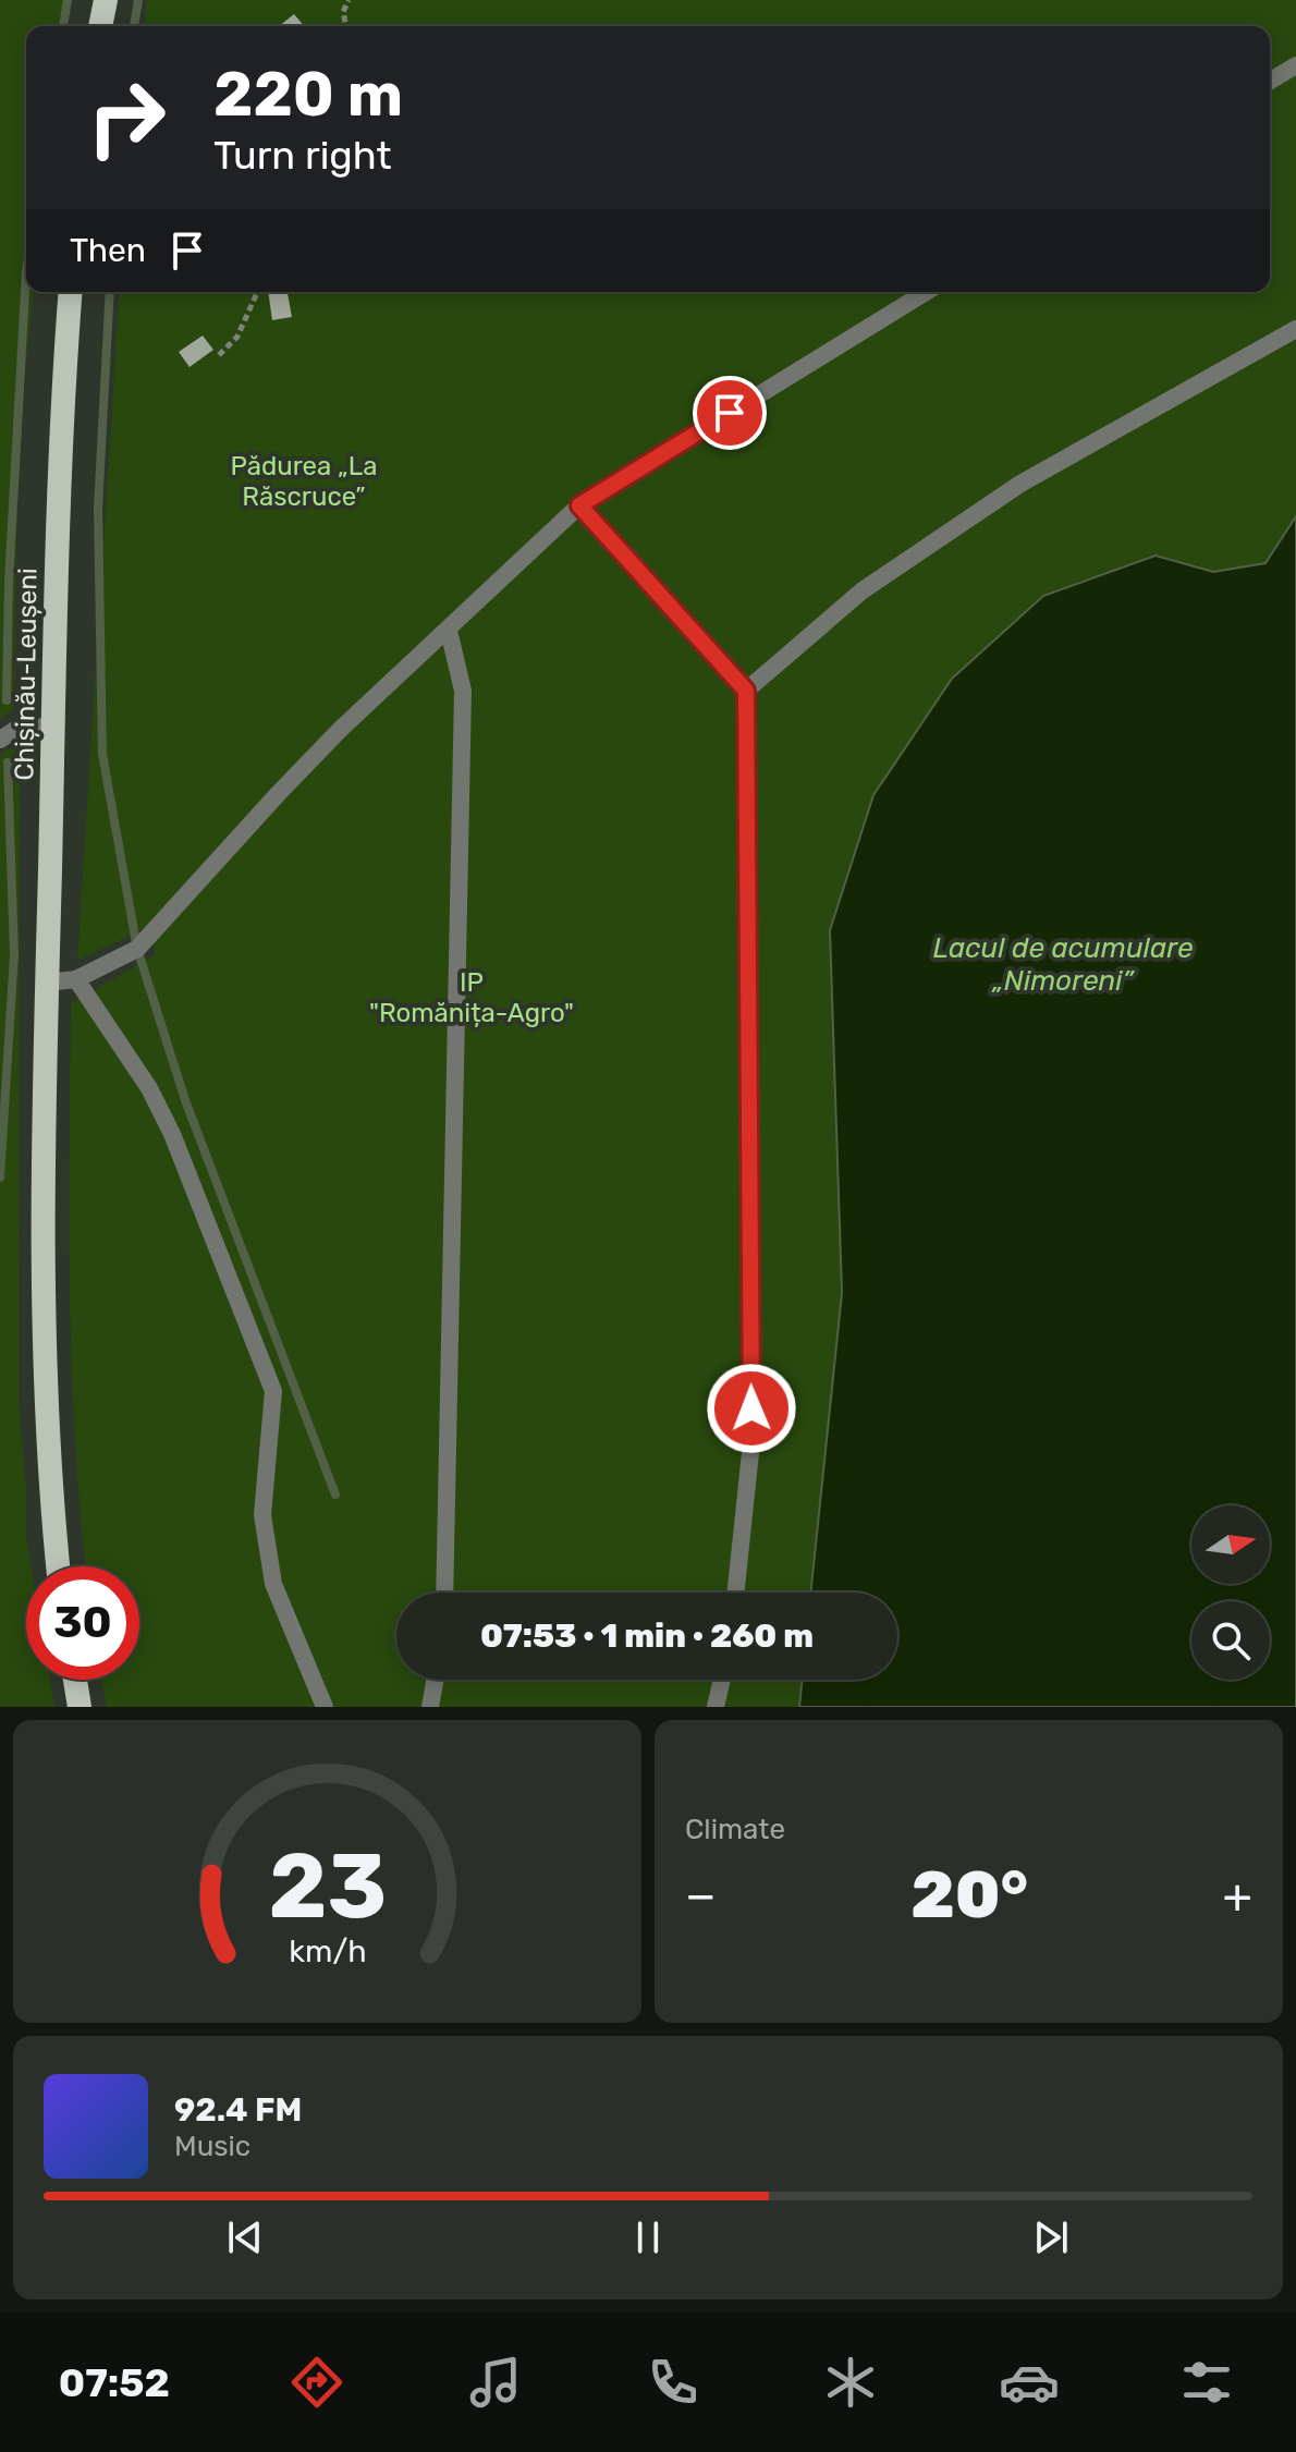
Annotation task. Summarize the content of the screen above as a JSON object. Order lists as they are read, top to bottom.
{
  "streets": {
    "highway": ["Chișinău-Leușeni"]
  },
  "water": ["Lacul de acumulare „Nimoreni”"],
  "parks": ["Pădurea „La Răscruce”", "IP \"Romănița-Agro\""],
  "north": "right",
  "page": {
    "turn": ["220 m", "Turn right"],
    "then": "Then",
    "limit": "30",
    "trip": "07:53 · 1 min · 260 m",
    "tile": "Climate",
    "heat": ["−", "20°", "+"],
    "song": ["92.4 FM", "Music"],
    "tabs": "07:52",
    "gauge": ["23", "km/h"]
  }
}
